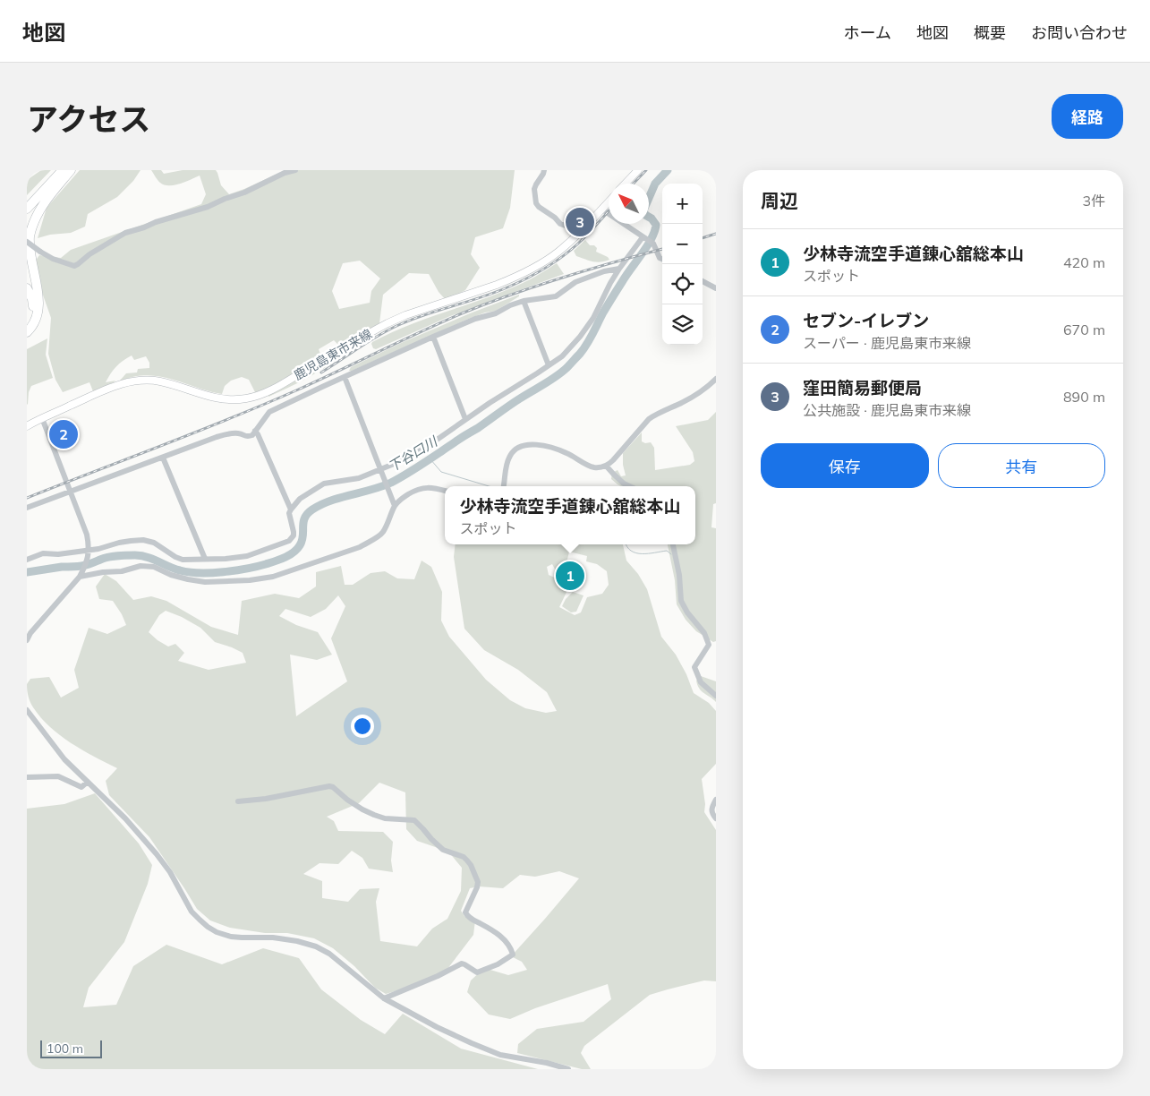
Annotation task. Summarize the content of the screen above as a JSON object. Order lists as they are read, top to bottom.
{
  "streets": {
    "main road": ["鹿児島東市来線"]
  },
  "water": ["下谷口川"],
  "scale_bar": "100 m",
  "north": "top left",
  "page": {
    "header": "地図",
    "nav": [
      "ホーム",
      "地図",
      "概要",
      "お問い合わせ"
    ],
    "title": "アクセス",
    "buttons": [
      "経路",
      ["保存", "共有"]
    ],
    "heading": ["周辺", "3件"],
    "map_buttons": ["+", "−"],
    "pins": ["3", "2", "1"],
    "list": [
      {
        "mark": "1",
        "name": "少林寺流空手道錬心舘総本山",
        "note": "スポット",
        "value": "420 m"
      },
      {
        "mark": "2",
        "name": "セブン-イレブン",
        "note": "スーパー · 鹿児島東市来線",
        "value": "670 m"
      },
      {
        "mark": "3",
        "name": "窪田簡易郵便局",
        "note": "公共施設 · 鹿児島東市来線",
        "value": "890 m"
      }
    ],
    "popup": ["少林寺流空手道錬心舘総本山", "スポット"],
    "scale": "100 m"
  }
}
